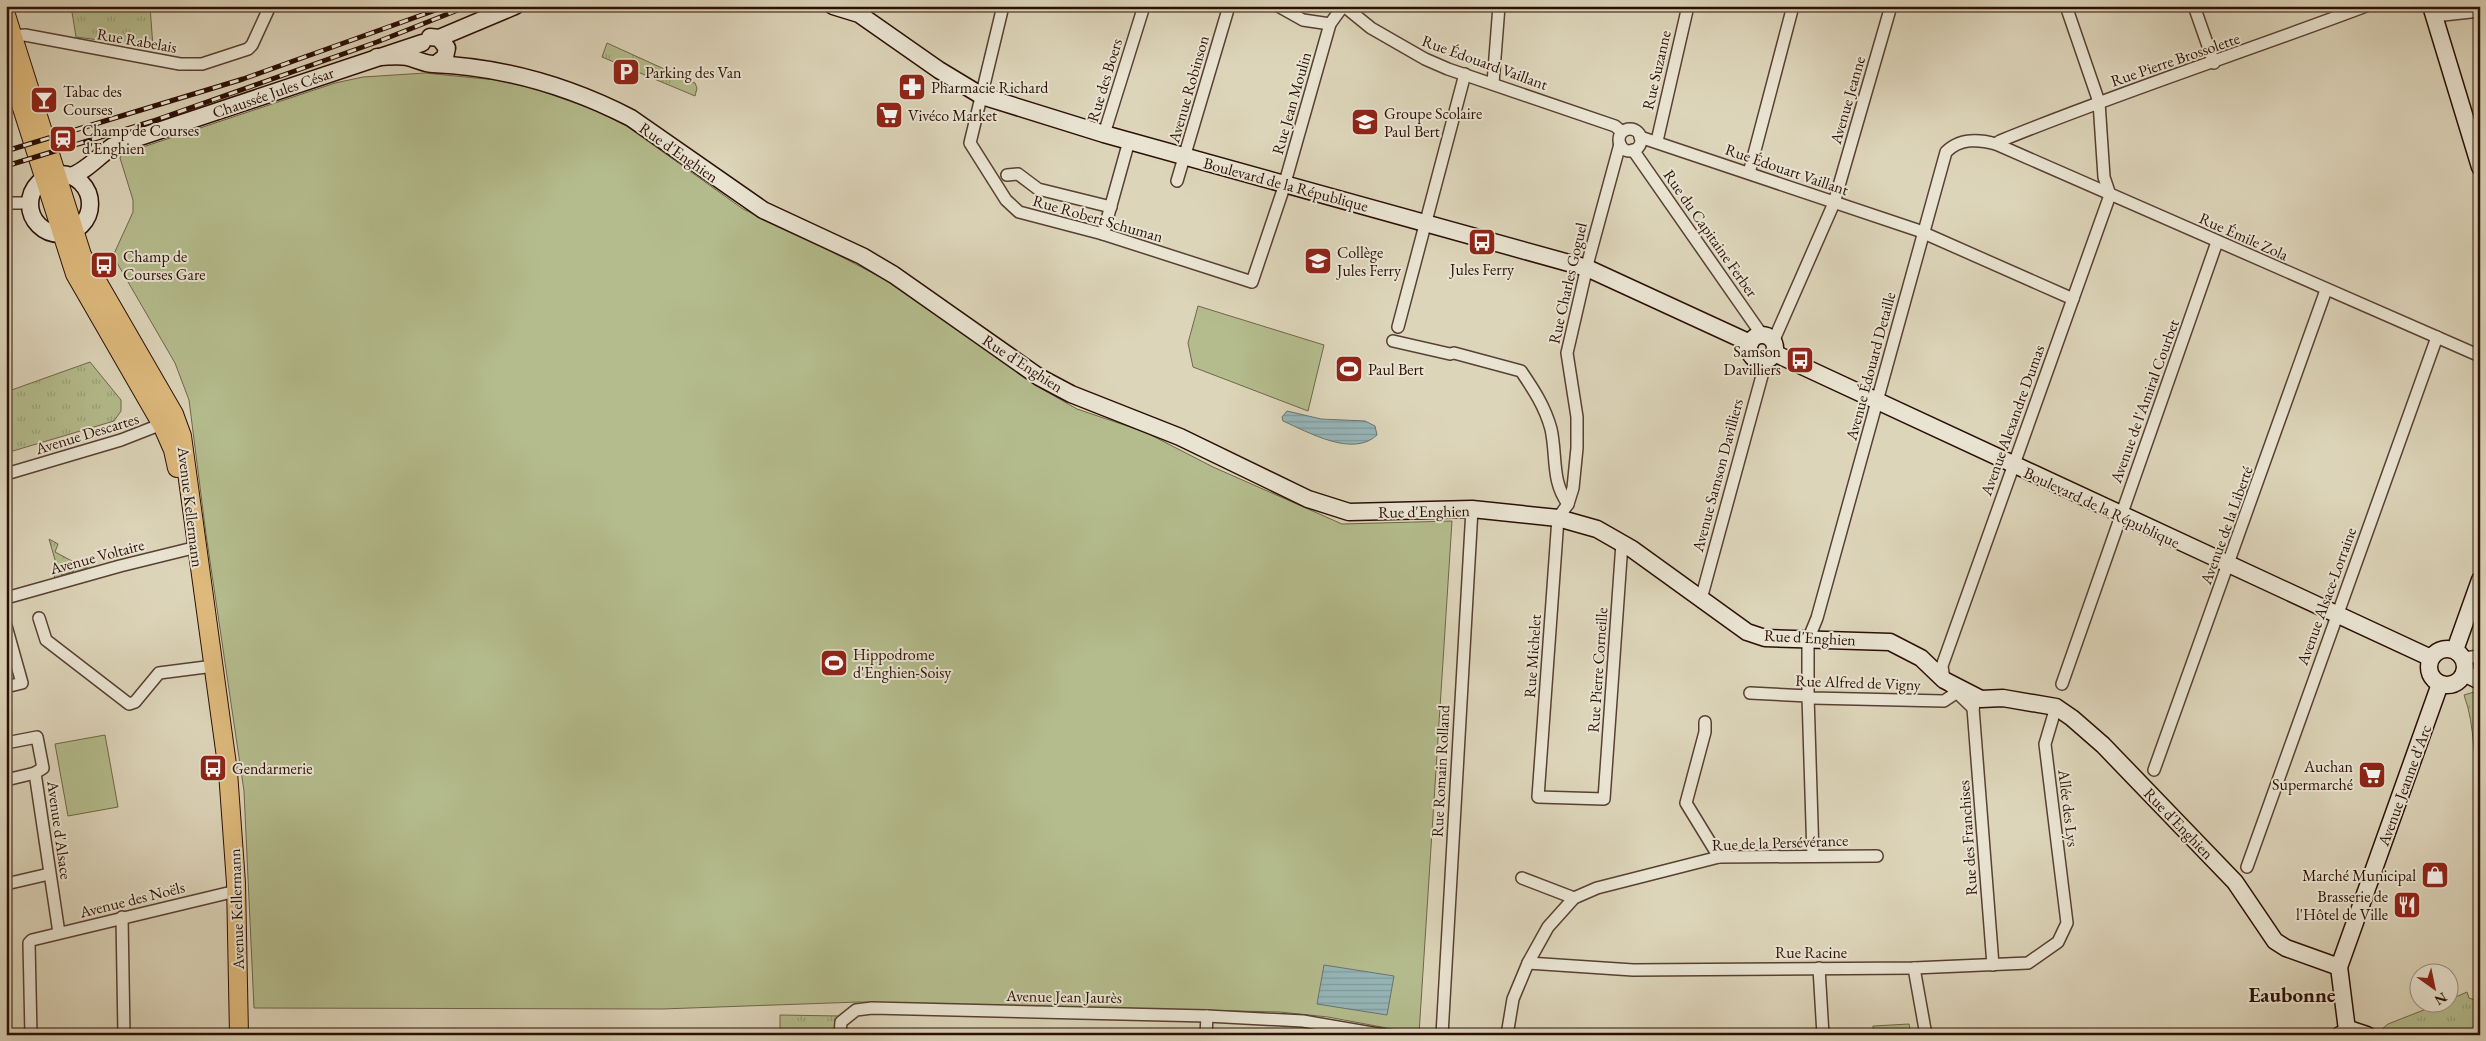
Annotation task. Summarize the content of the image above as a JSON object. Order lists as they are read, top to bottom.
{
  "streets": {
    "main road": ["Avenue Kellermann"],
    "street": [
      "Rue Rabelais",
      "Rue Pierre Brossolette",
      "Rue Édouard Vaillant",
      "Rue Suzanne",
      "Rue des Boers",
      "Avenue Robinson",
      "Chaussée Jules César",
      "Avenue Jeanne",
      "Rue Jean Moulin",
      "Rue d'Enghien",
      "Rue Édouart Vaillant",
      "Boulevard de la République",
      "Rue Robert Schuman",
      "Rue du Capitaine Ferber",
      "Rue Émile Zola",
      "Rue Charles Goguel",
      "Avenue Édouard Detaille",
      "Avenue de l'Amiral Courbet",
      "Avenue Alexandre Dumas",
      "Avenue Descartes",
      "Avenue Samson Davilliers",
      "Avenue de la Liberté",
      "Avenue Voltaire",
      "Avenue Alsace-Lorraine",
      "Rue Michelet",
      "Rue Pierre Corneille",
      "Rue Alfred de Vigny",
      "Rue Romain Rolland",
      "Avenue Jeanne d'Arc",
      "Allée des Lys",
      "Avenue d'Alsace",
      "Rue des Franchises",
      "Rue de la Persévérance",
      "Avenue des Noëls",
      "Rue Racine",
      "Avenue Jean Jaurès"
    ]
  },
  "crossings": [
    ["Rue Rabelais", "Avenue Kellermann"],
    ["Rue Pierre Brossolette", "Rue Émile Zola"],
    ["Rue Pierre Brossolette", "Avenue Édouard Detaille"],
    ["Rue Édouard Vaillant", "Rue Jean Moulin"],
    ["Rue Édouard Vaillant", "Rue Édouart Vaillant"],
    ["Rue Édouard Vaillant", "Rue du Capitaine Ferber"],
    ["Rue Édouard Vaillant", "Rue Charles Goguel"],
    ["Rue Suzanne", "Rue Édouart Vaillant"],
    ["Rue des Boers", "Boulevard de la République"],
    ["Avenue Robinson", "Boulevard de la République"],
    ["Chaussée Jules César", "Rue d'Enghien"],
    ["Chaussée Jules César", "Avenue Kellermann"],
    ["Avenue Jeanne", "Rue Édouart Vaillant"],
    ["Avenue Jeanne", "Avenue Samson Davilliers"],
    ["Rue Jean Moulin", "Boulevard de la République"],
    ["Rue Jean Moulin", "Rue Robert Schuman"],
    ["Rue d'Enghien", "Rue Charles Goguel"],
    ["Rue d'Enghien", "Avenue Édouard Detaille"],
    ["Rue d'Enghien", "Avenue Alexandre Dumas"],
    ["Rue d'Enghien", "Avenue Samson Davilliers"],
    ["Rue d'Enghien", "Rue Michelet"],
    ["Rue d'Enghien", "Rue Pierre Corneille"],
    ["Rue d'Enghien", "Rue Alfred de Vigny"],
    ["Rue d'Enghien", "Rue Romain Rolland"],
    ["Rue d'Enghien", "Avenue Jeanne d'Arc"],
    ["Rue d'Enghien", "Allée des Lys"],
    ["Rue d'Enghien", "Rue des Franchises"],
    ["Rue Édouart Vaillant", "Rue du Capitaine Ferber"],
    ["Rue Édouart Vaillant", "Rue Charles Goguel"],
    ["Rue Édouart Vaillant", "Avenue Édouard Detaille"],
    ["Rue Édouart Vaillant", "Avenue Alexandre Dumas"],
    ["Rue Édouart Vaillant", "Avenue Samson Davilliers"],
    ["Boulevard de la République", "Rue Robert Schuman"],
    ["Boulevard de la République", "Rue du Capitaine Ferber"],
    ["Boulevard de la République", "Rue Charles Goguel"],
    ["Boulevard de la République", "Avenue Édouard Detaille"],
    ["Boulevard de la République", "Avenue de l'Amiral Courbet"],
    ["Boulevard de la République", "Avenue Alexandre Dumas"],
    ["Boulevard de la République", "Avenue Samson Davilliers"],
    ["Boulevard de la République", "Avenue de la Liberté"],
    ["Boulevard de la République", "Avenue Alsace-Lorraine"],
    ["Boulevard de la République", "Avenue Jeanne d'Arc"],
    ["Rue du Capitaine Ferber", "Rue Charles Goguel"],
    ["Rue du Capitaine Ferber", "Avenue Samson Davilliers"],
    ["Rue Émile Zola", "Avenue Édouard Detaille"],
    ["Rue Émile Zola", "Avenue de l'Amiral Courbet"],
    ["Rue Émile Zola", "Avenue Alexandre Dumas"],
    ["Rue Émile Zola", "Avenue de la Liberté"],
    ["Rue Émile Zola", "Avenue Alsace-Lorraine"],
    ["Rue Charles Goguel", "Rue Michelet"],
    ["Avenue Descartes", "Avenue Kellermann"],
    ["Avenue Kellermann", "Avenue Voltaire"],
    ["Avenue Kellermann", "Avenue des Noëls"],
    ["Rue Michelet", "Rue Pierre Corneille"],
    ["Rue Alfred de Vigny", "Rue des Franchises"],
    ["Allée des Lys", "Rue Racine"],
    ["Avenue d'Alsace", "Avenue des Noëls"],
    ["Rue des Franchises", "Rue Racine"],
    ["Rue de la Persévérance", "Rue Racine"]
  ],
  "districts": ["Eaubonne"],
  "places": {
    "parking": ["Parking des Van"],
    "pharmacy": ["Pharmacie Richard"],
    "bar": ["Tabac des Courses"],
    "supermarket": ["Vivéco Market", "Auchan Supermarché"],
    "school or university": ["Groupe Scolaire Paul Bert", "Collège Jules Ferry"],
    "station": ["Champ de Courses d'Enghien"],
    "bus stop": [
      "Jules Ferry",
      "Champ de Courses Gare",
      "Samson Davilliers",
      "Gendarmerie"
    ],
    "sports": ["Paul Bert", "Hippodrome d'Enghien-Soisy"],
    "shop": ["Marché Municipal"],
    "restaurant": ["Brasserie de l'Hôtel de Ville"]
  },
  "north": "bottom right"
}
